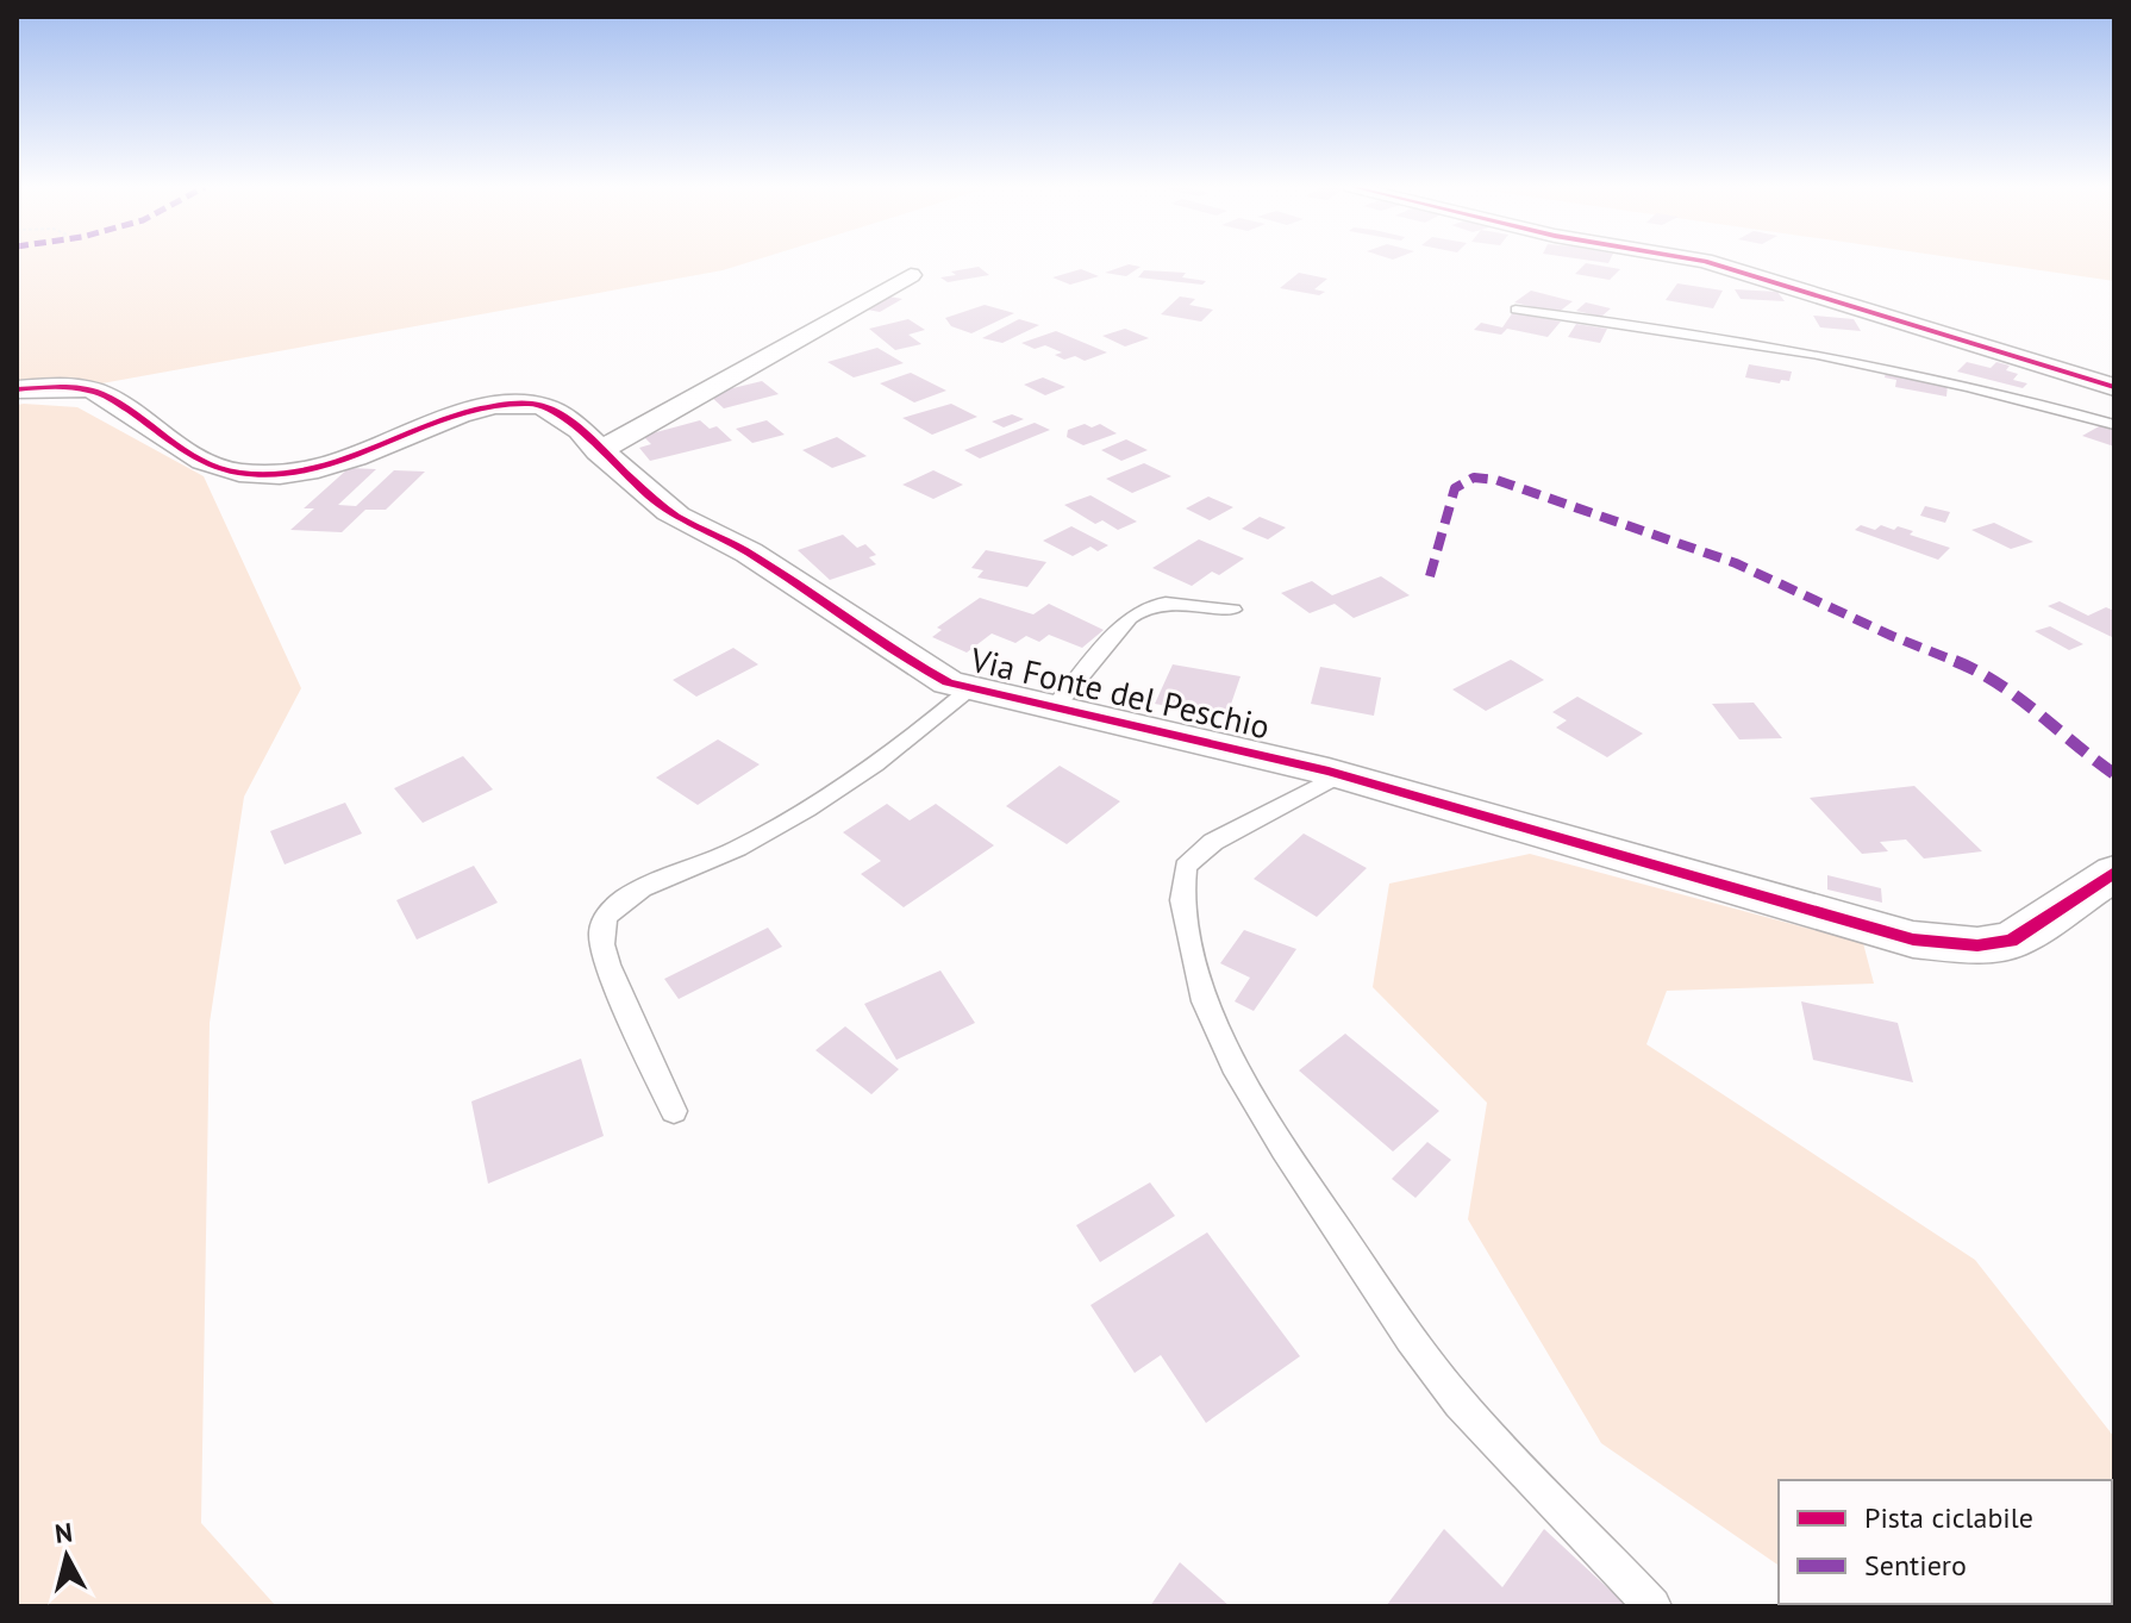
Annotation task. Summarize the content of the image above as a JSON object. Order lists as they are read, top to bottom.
{
  "streets": {
    "street": ["Via Fonte del Peschio"]
  },
  "legend": ["Pista ciclabile", "Sentiero"],
  "north": "top"
}
